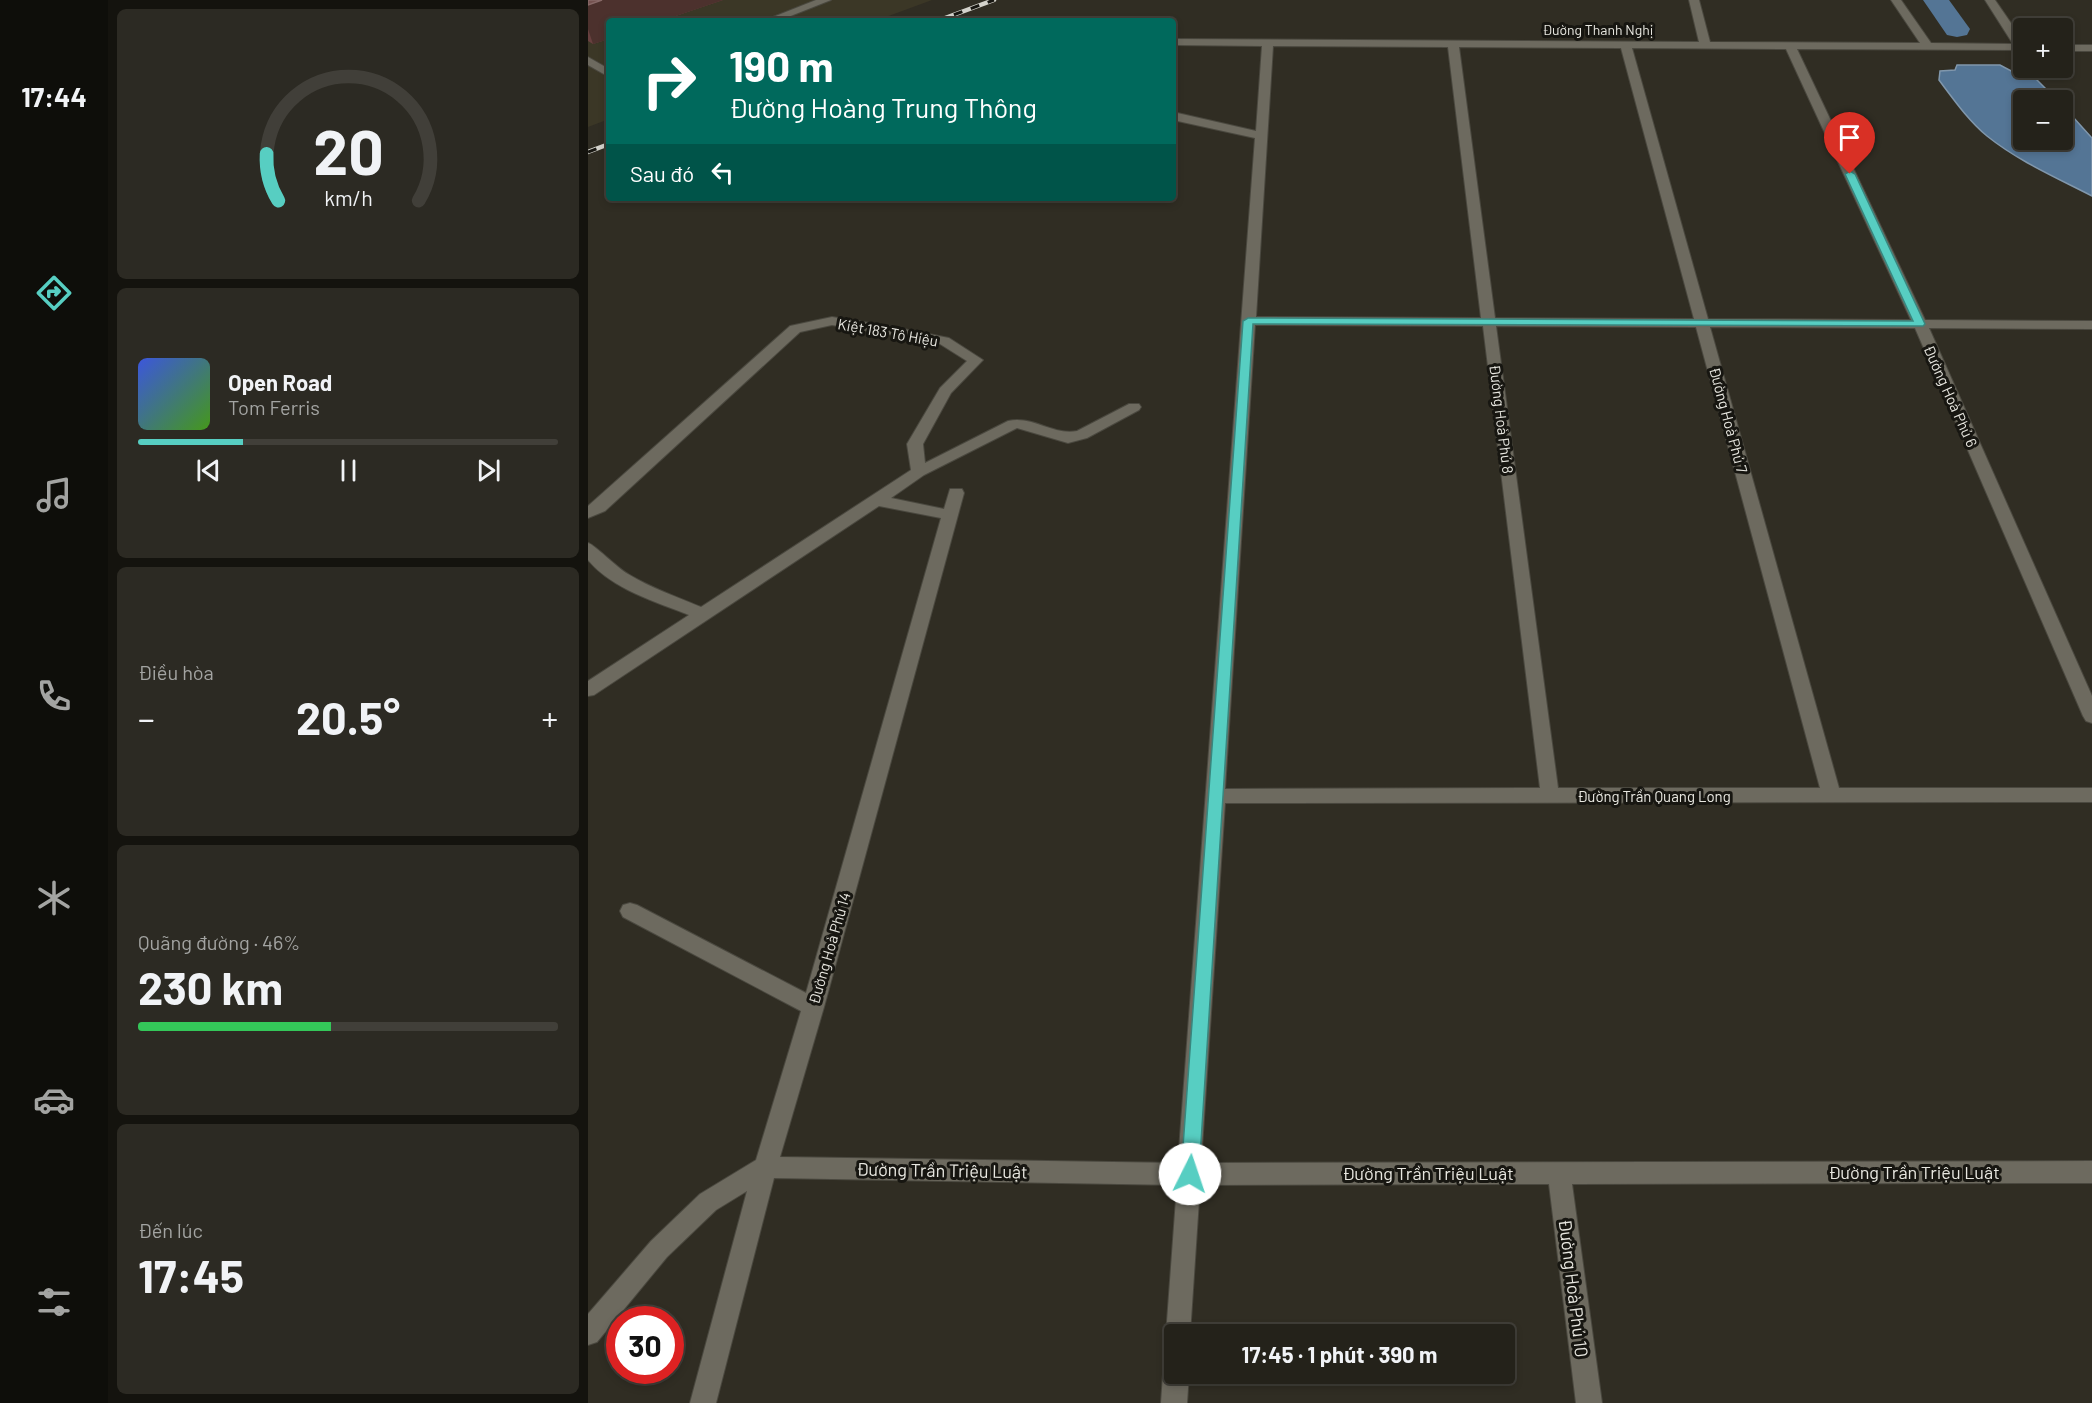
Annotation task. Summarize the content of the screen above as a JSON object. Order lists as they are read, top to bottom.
{
  "streets": {
    "street": [
      "Đường Thanh Nghị",
      "Kiệt 183 Tô Hiệu",
      "Đường Hoà Phú 6",
      "Đường Hoà Phú 8",
      "Đường Hoà Phú 7",
      "Đường Trần Quang Long",
      "Đường Hoà Phú 14",
      "Đường Trần Triệu Luật",
      "Đường Hoà Phú 10"
    ]
  },
  "crossings": [
    ["Đường Thanh Nghị", "Đường Hoà Phú 6"],
    ["Đường Thanh Nghị", "Đường Hoà Phú 8"],
    ["Đường Thanh Nghị", "Đường Hoà Phú 7"],
    ["Đường Hoà Phú 8", "Đường Trần Quang Long"],
    ["Đường Hoà Phú 7", "Đường Trần Quang Long"],
    ["Đường Hoà Phú 14", "Đường Trần Triệu Luật"],
    ["Đường Trần Triệu Luật", "Đường Hoà Phú 10"]
  ],
  "page": {
    "tabs": "17:44",
    "map_buttons": ["+", "−"],
    "turn": ["190 m", "Đường Hoàng Trung Thông"],
    "then": "Sau đó",
    "song": ["Open Road", "Tom Ferris"],
    "tile": [
      "Điều hòa",
      ["Quãng đường · 46%", "230 km"],
      ["Đến lúc", "17:45"]
    ],
    "heat": ["−", "20.5°", "+"],
    "limit": "30",
    "trip": "17:45 · 1 phút · 390 m",
    "gauge": ["20", "km/h"]
  }
}
